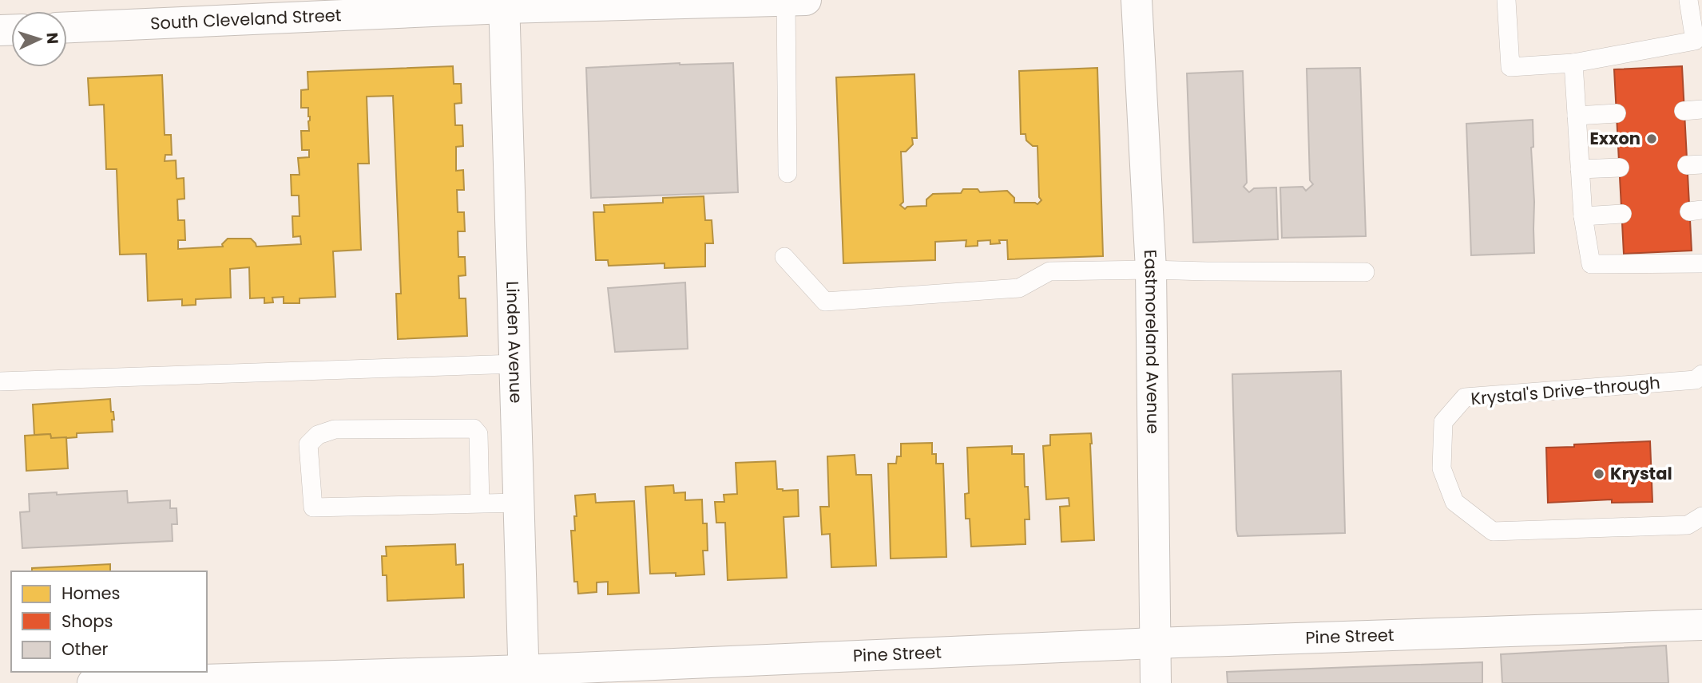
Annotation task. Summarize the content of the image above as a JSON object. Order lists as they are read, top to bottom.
{
  "streets": {
    "street": [
      "South Cleveland Street",
      "Linden Avenue",
      "Eastmoreland Avenue",
      "Pine Street"
    ],
    "lane": ["Krystal's Drive-through"]
  },
  "crossings": [
    ["South Cleveland Street", "Linden Avenue"],
    ["Linden Avenue", "Pine Street"],
    ["Eastmoreland Avenue", "Pine Street"]
  ],
  "places": ["Exxon", "Krystal"],
  "legend": ["Homes", "Shops", "Other"],
  "north": "right"
}
